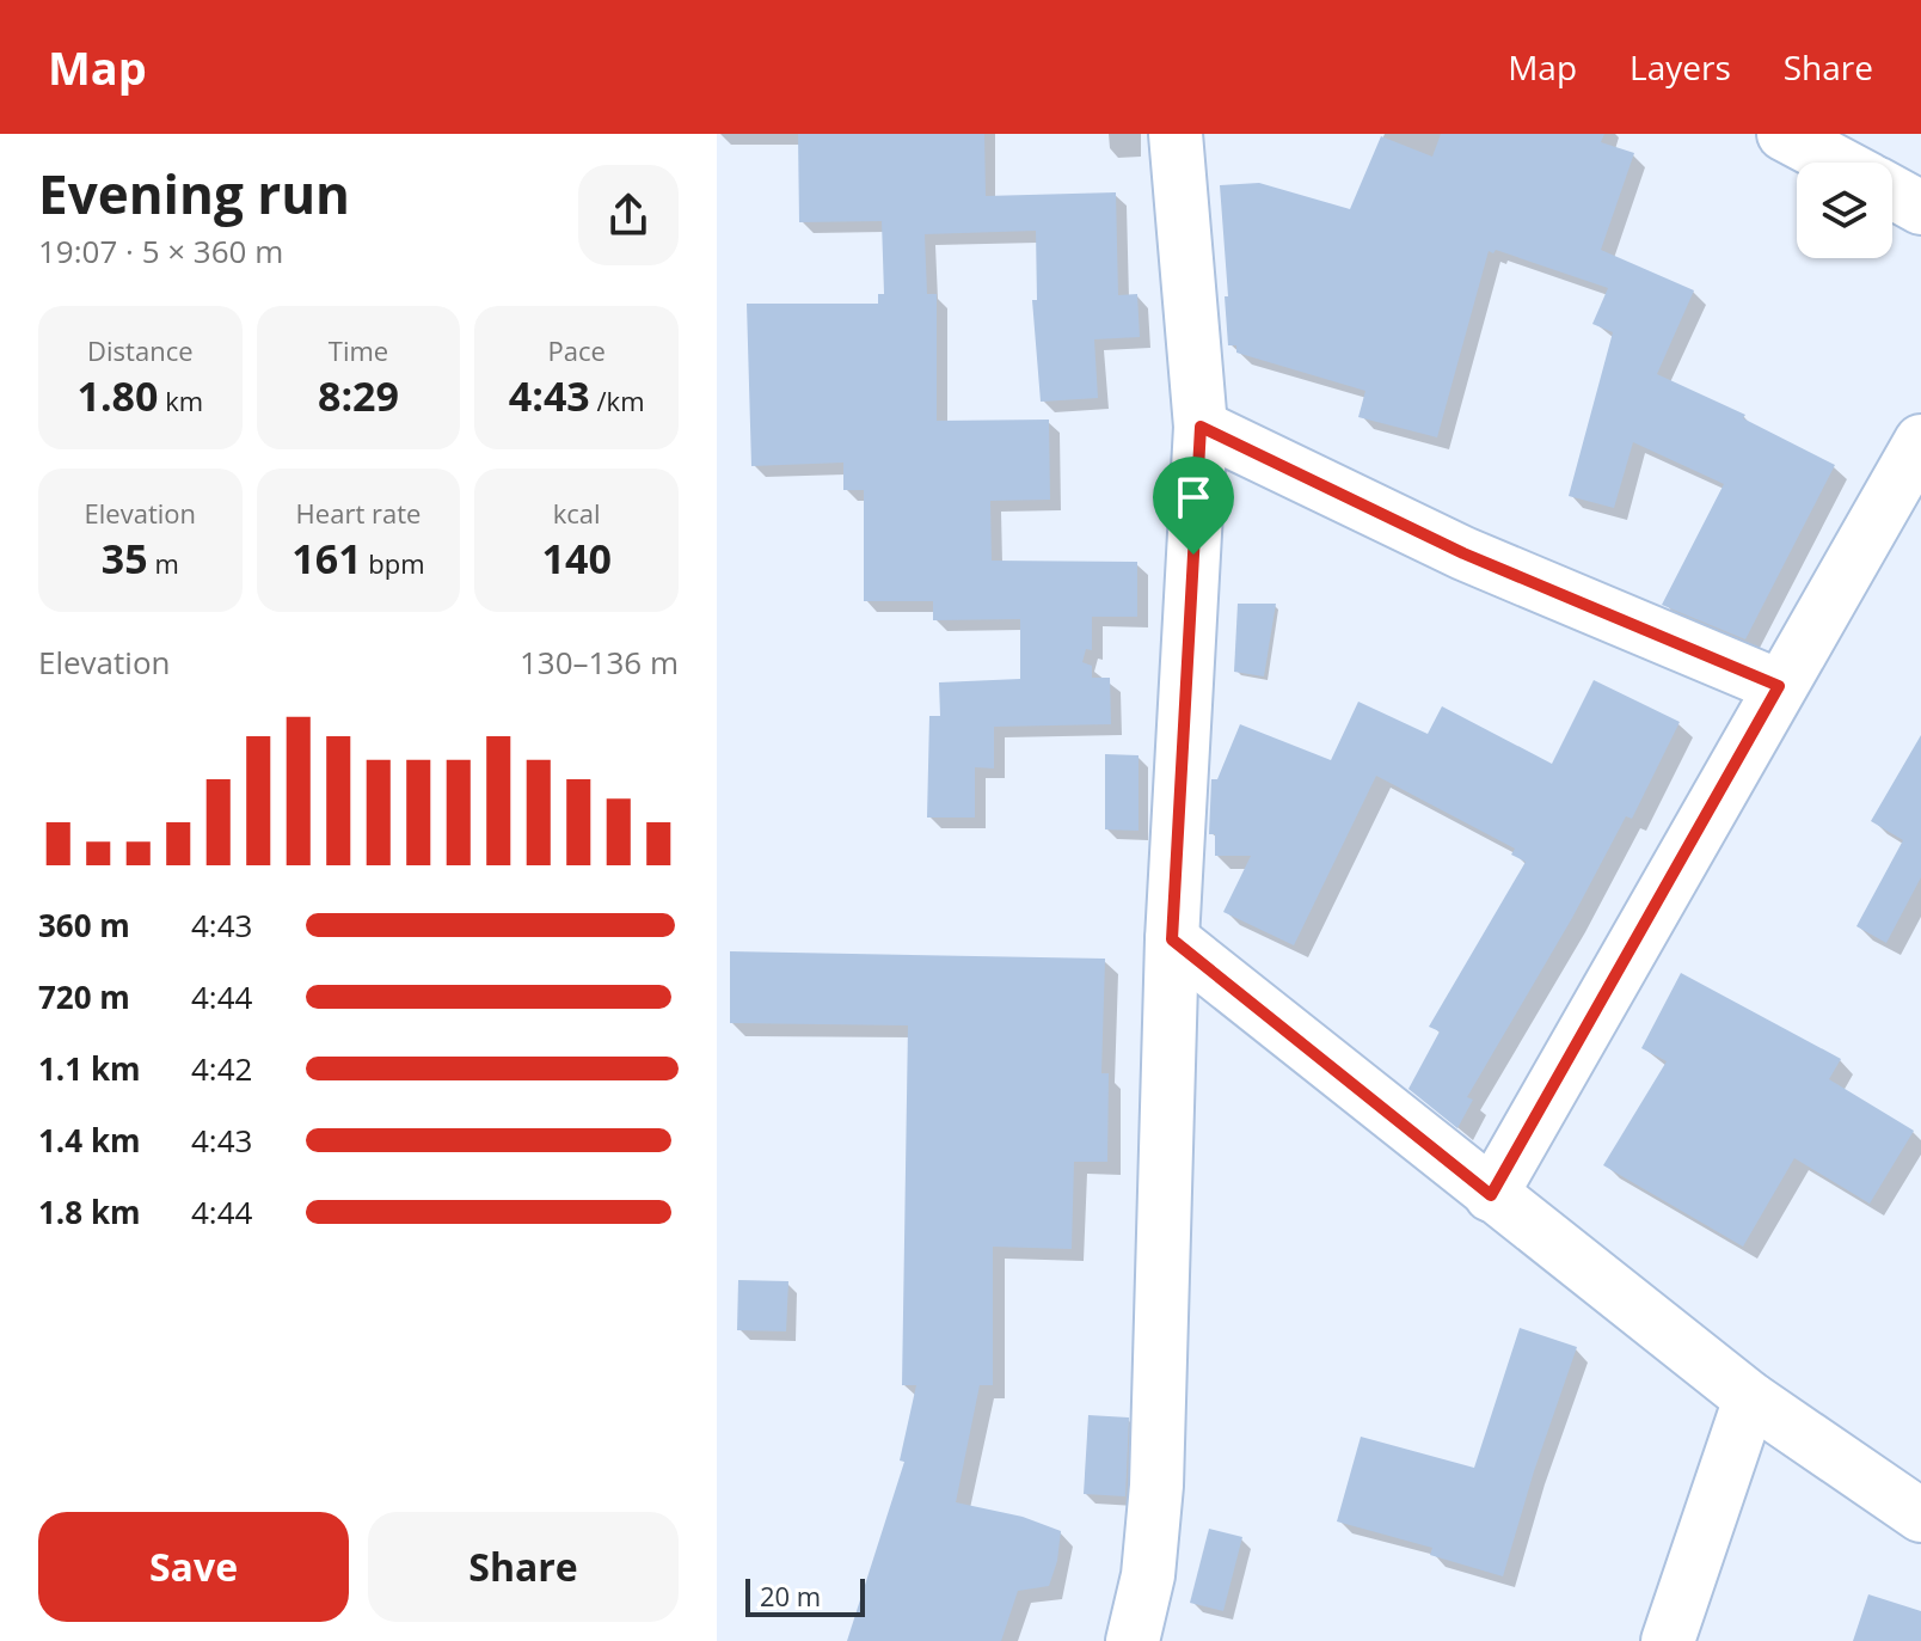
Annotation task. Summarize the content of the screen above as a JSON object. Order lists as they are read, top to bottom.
{
  "scale_bar": "20 m",
  "page": {
    "header": "Map",
    "nav": ["Map", "Layers", "Share"],
    "heading": ["Evening run", "19:07 · 5 × 360 m"],
    "stats": [
      ["Distance", "1.80 km"],
      ["Time", "8:29"],
      ["Pace", "4:43 /km"],
      ["Elevation", "35 m"],
      ["Heart rate", "161 bpm"],
      ["kcal", "140"]
    ],
    "chart": ["Elevation", "130–136 m"],
    "list": [
      {
        "name": "360 m",
        "note": "4:43"
      },
      {
        "name": "720 m",
        "note": "4:44"
      },
      {
        "name": "1.1 km",
        "note": "4:42"
      },
      {
        "name": "1.4 km",
        "note": "4:43"
      },
      {
        "name": "1.8 km",
        "note": "4:44"
      }
    ],
    "buttons": ["Save", "Share"],
    "scale": "20 m"
  }
}
